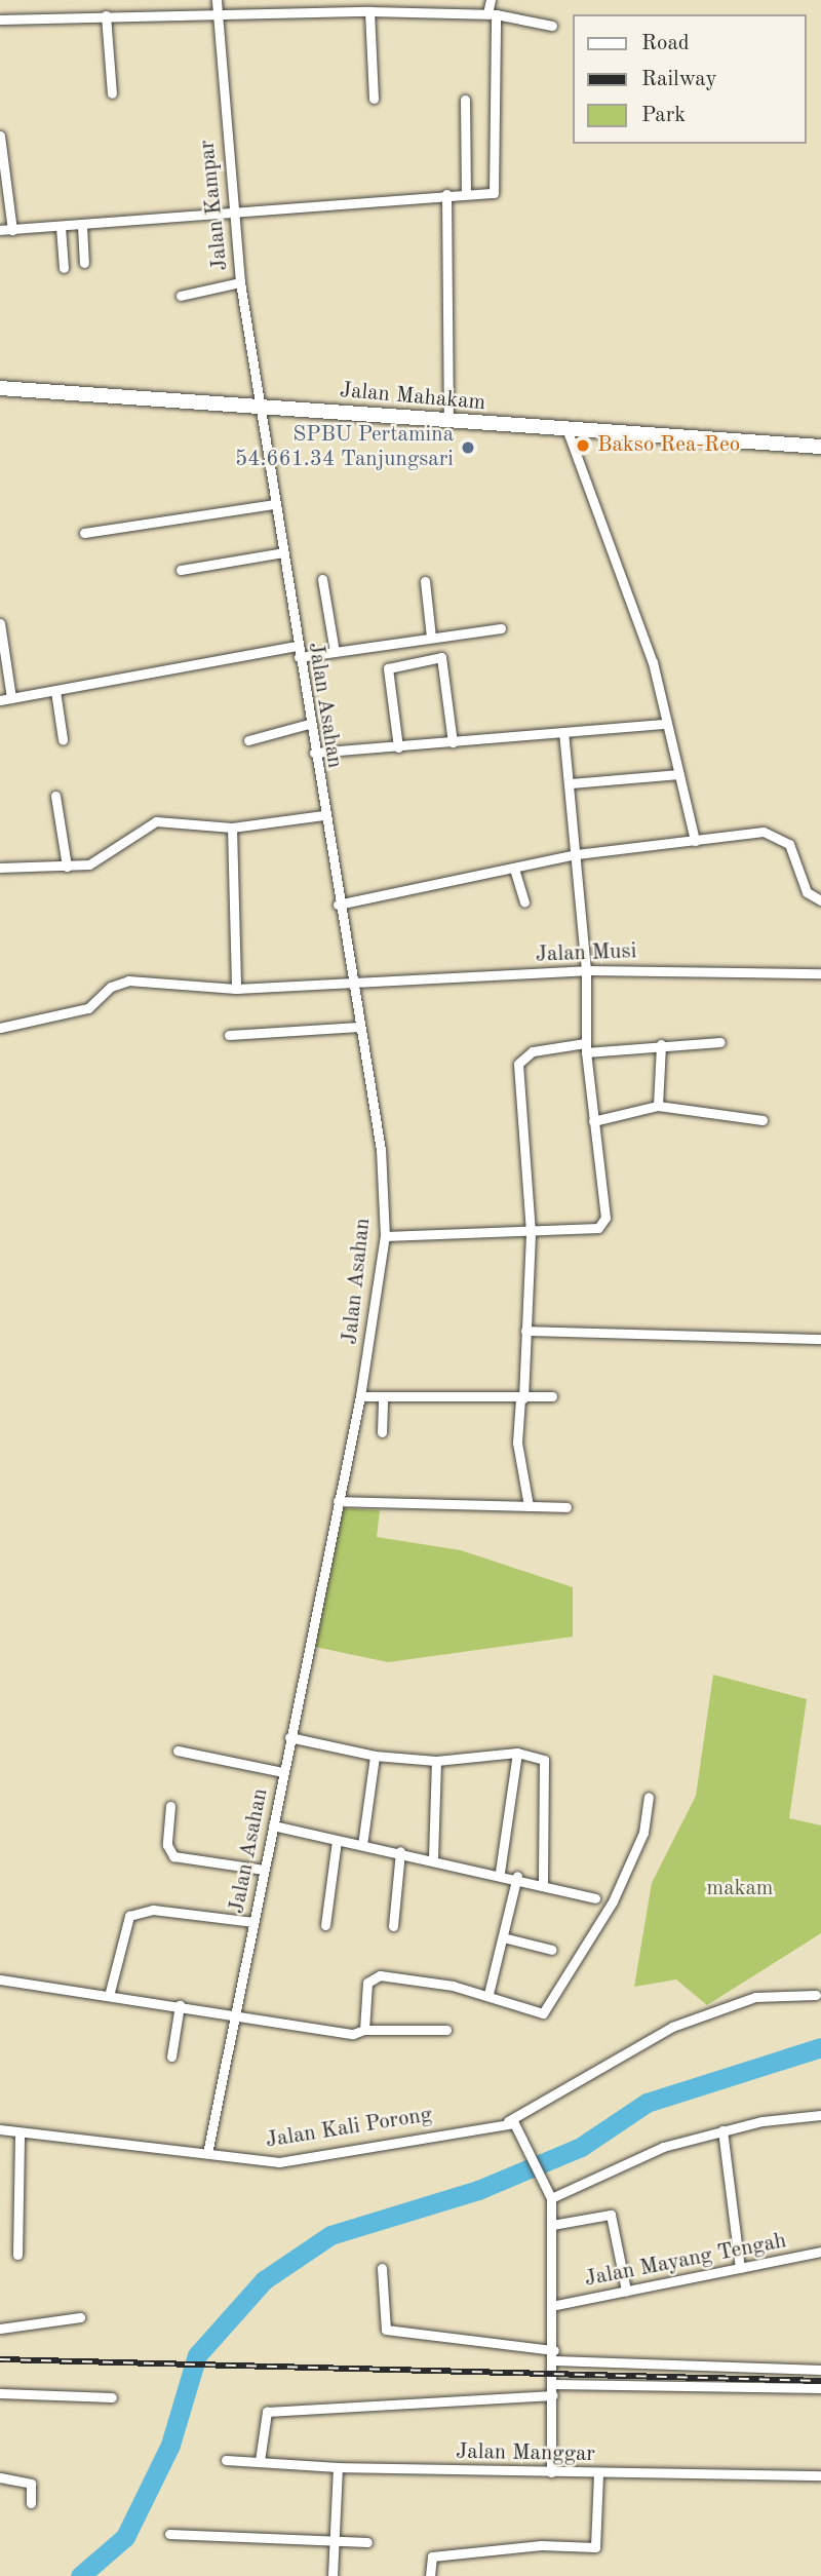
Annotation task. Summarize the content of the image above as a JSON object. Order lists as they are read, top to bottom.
{
  "streets": {
    "main road": ["Jalan Mahakam"],
    "street": [
      "Jalan Kampar",
      "Jalan Asahan",
      "Jalan Musi",
      "Jalan Kali Porong",
      "Jalan Mayang Tengah",
      "Jalan Manggar"
    ]
  },
  "crossings": [
    ["Jalan Kampar", "Jalan Mahakam"],
    ["Jalan Kampar", "Jalan Asahan"],
    ["Jalan Mahakam", "Jalan Asahan"],
    ["Jalan Asahan", "Jalan Musi"],
    ["Jalan Asahan", "Jalan Kali Porong"]
  ],
  "parks": ["makam"],
  "places": ["Bakso Rea-Reo", "SPBU Pertamina 54.661.34 Tanjungsari"],
  "legend": ["Road", "Railway", "Park"]
}
